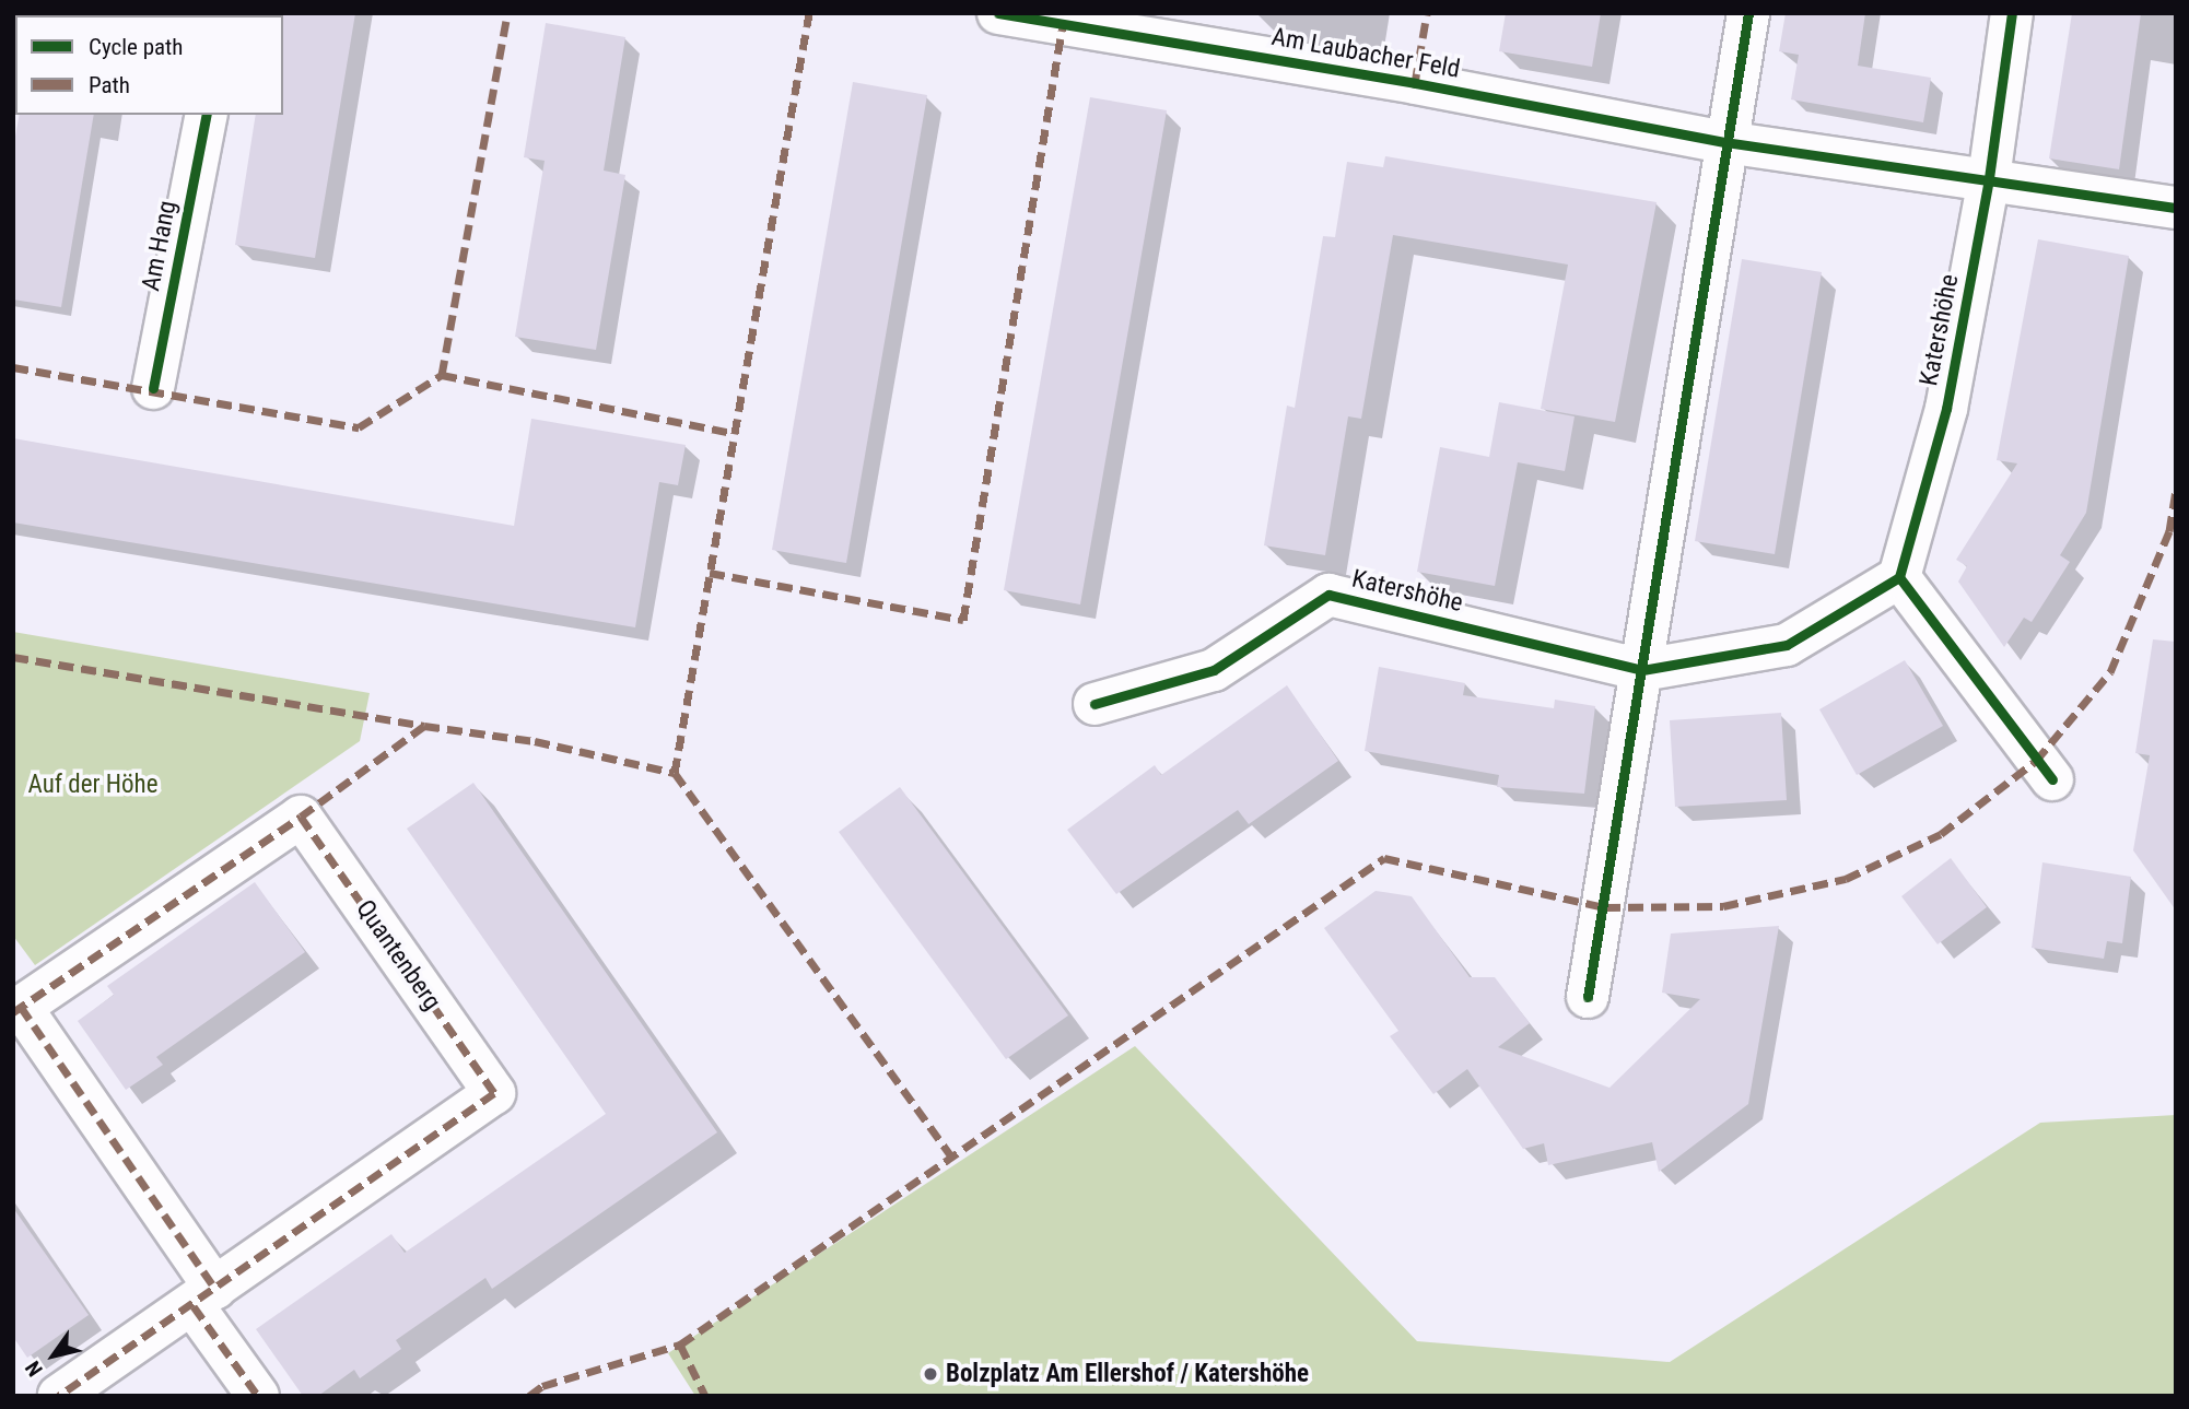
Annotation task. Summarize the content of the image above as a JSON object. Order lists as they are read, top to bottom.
{
  "streets": {
    "street": [
      "Am Laubacher Feld",
      "Am Hang",
      "Katershöhe",
      "Quantenberg"
    ]
  },
  "crossings": [
    ["Am Laubacher Feld", "Katershöhe"]
  ],
  "parks": ["Auf der Höhe"],
  "places": ["Bolzplatz Am Ellershof / Katershöhe"],
  "legend": ["Cycle path", "Path"],
  "north": "bottom left"
}
